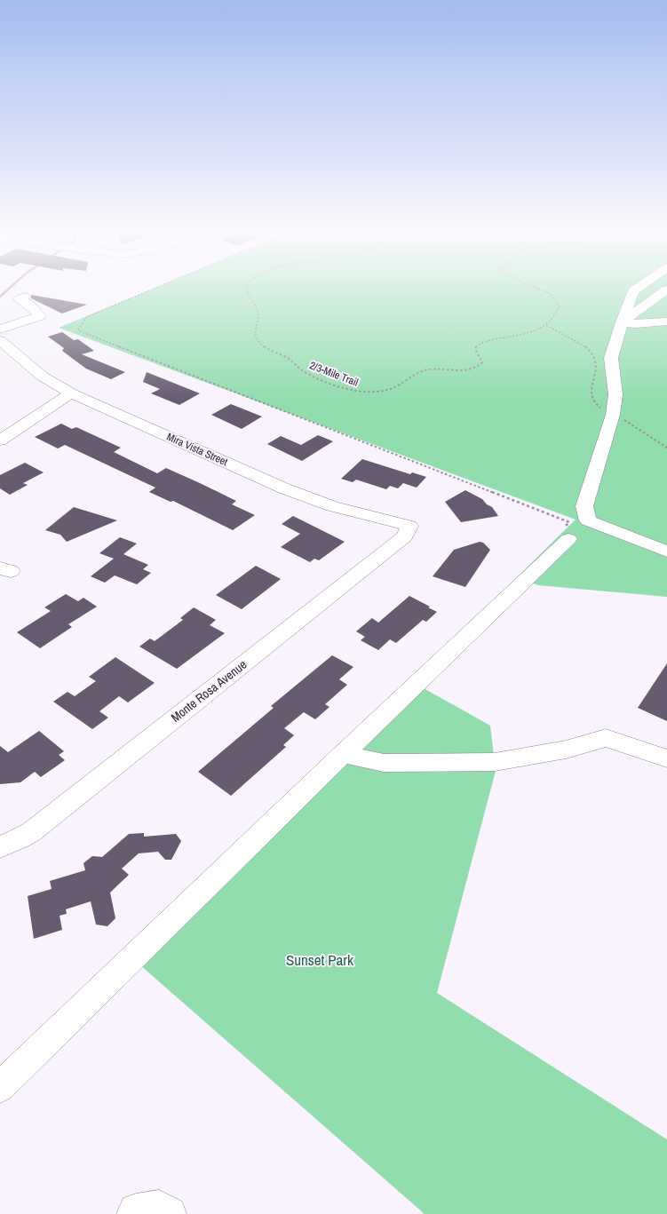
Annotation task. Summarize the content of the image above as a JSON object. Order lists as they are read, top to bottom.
{
  "streets": {
    "street": ["Mira Vista Street", "Monte Rosa Avenue"],
    "path": ["2/3-Mile Trail"]
  },
  "crossings": [
    ["Mira Vista Street", "Monte Rosa Avenue"]
  ],
  "parks": ["Sunset Park"]
}
